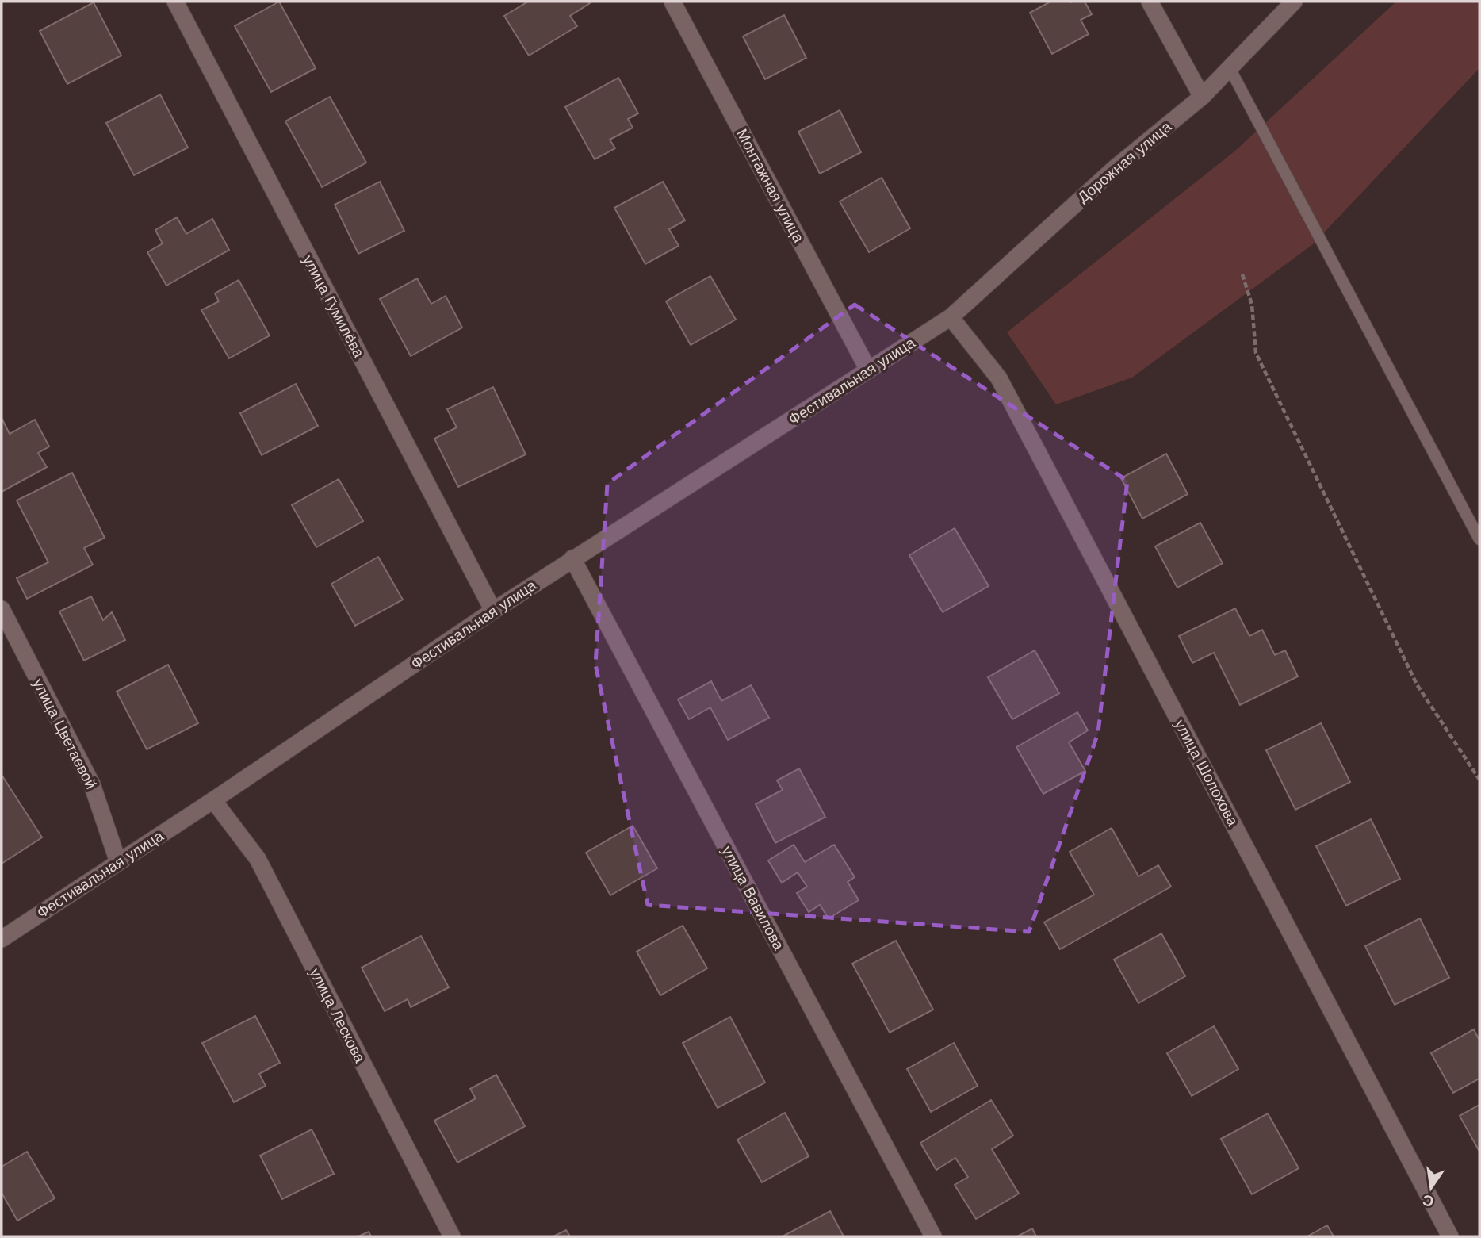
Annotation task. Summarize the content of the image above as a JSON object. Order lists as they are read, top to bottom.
{
  "streets": {
    "street": [
      "Дорожная улица",
      "Монтажная улица",
      "улица Гумилёва",
      "Фестивальная улица",
      "улица Цветаевой",
      "улица Шолохова",
      "улица Вавилова",
      "улица Лескова"
    ]
  },
  "crossings": [
    ["Дорожная улица", "Фестивальная улица"],
    ["Дорожная улица", "улица Шолохова"],
    ["Монтажная улица", "Фестивальная улица"],
    ["улица Гумилёва", "Фестивальная улица"],
    ["Фестивальная улица", "улица Цветаевой"],
    ["Фестивальная улица", "улица Шолохова"],
    ["Фестивальная улица", "улица Вавилова"],
    ["Фестивальная улица", "улица Лескова"]
  ],
  "north": "bottom"
}
